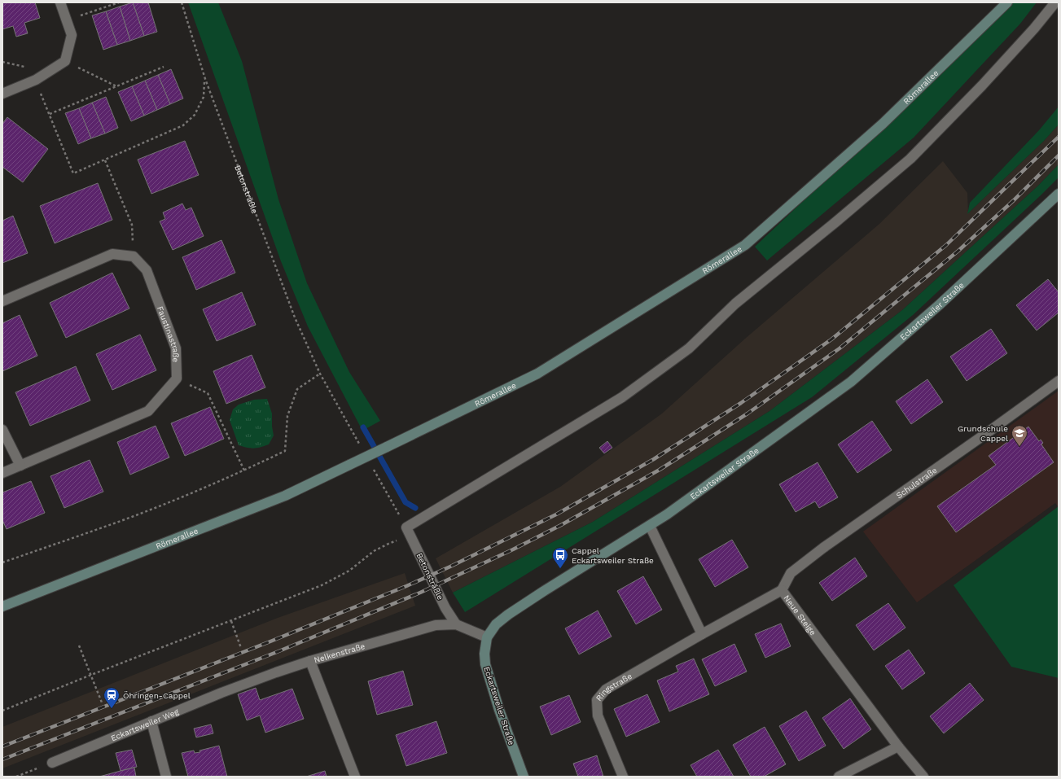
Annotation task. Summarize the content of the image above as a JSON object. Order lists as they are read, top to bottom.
{
  "streets": {
    "street": [
      "Römerallee",
      "Betonsträßle",
      "Eckartsweiler Straße",
      "Faustinastraße",
      "Schulstraße",
      "Neue Steige",
      "Nelkenstraße",
      "Ringstraße",
      "Eckartsweiler Weg"
    ]
  },
  "crossings": [
    ["Betonsträßle", "Nelkenstraße"],
    ["Eckartsweiler Straße", "Nelkenstraße"],
    ["Schulstraße", "Neue Steige"],
    ["Neue Steige", "Ringstraße"],
    ["Nelkenstraße", "Eckartsweiler Weg"]
  ],
  "places": {
    "school or university": ["Grundschule Cappel"],
    "bus stop": ["Cappel Eckartsweiler Straße"],
    "station": ["Öhringen-Cappel"]
  }
}
